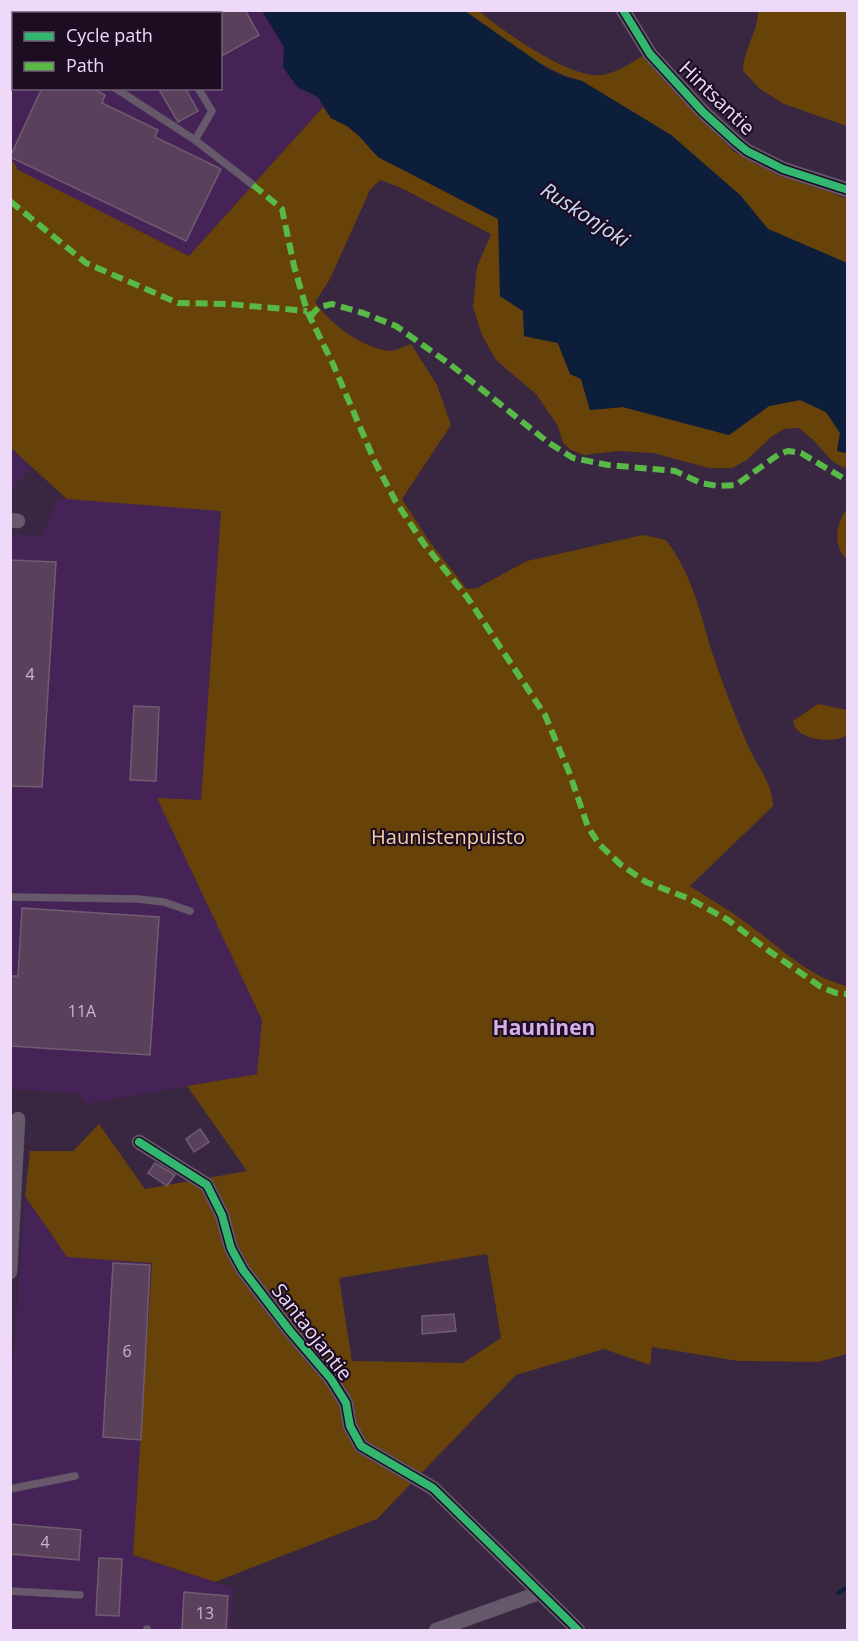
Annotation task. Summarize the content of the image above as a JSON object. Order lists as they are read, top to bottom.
{
  "streets": {
    "street": ["Hintsantie", "Santaojantie"]
  },
  "districts": ["Hauninen"],
  "water": ["Ruskonjoki"],
  "parks": ["Haunistenpuisto"],
  "house_numbers": [
    "4",
    "11A",
    "6",
    "4",
    "13"
  ],
  "legend": ["Cycle path", "Path"]
}
